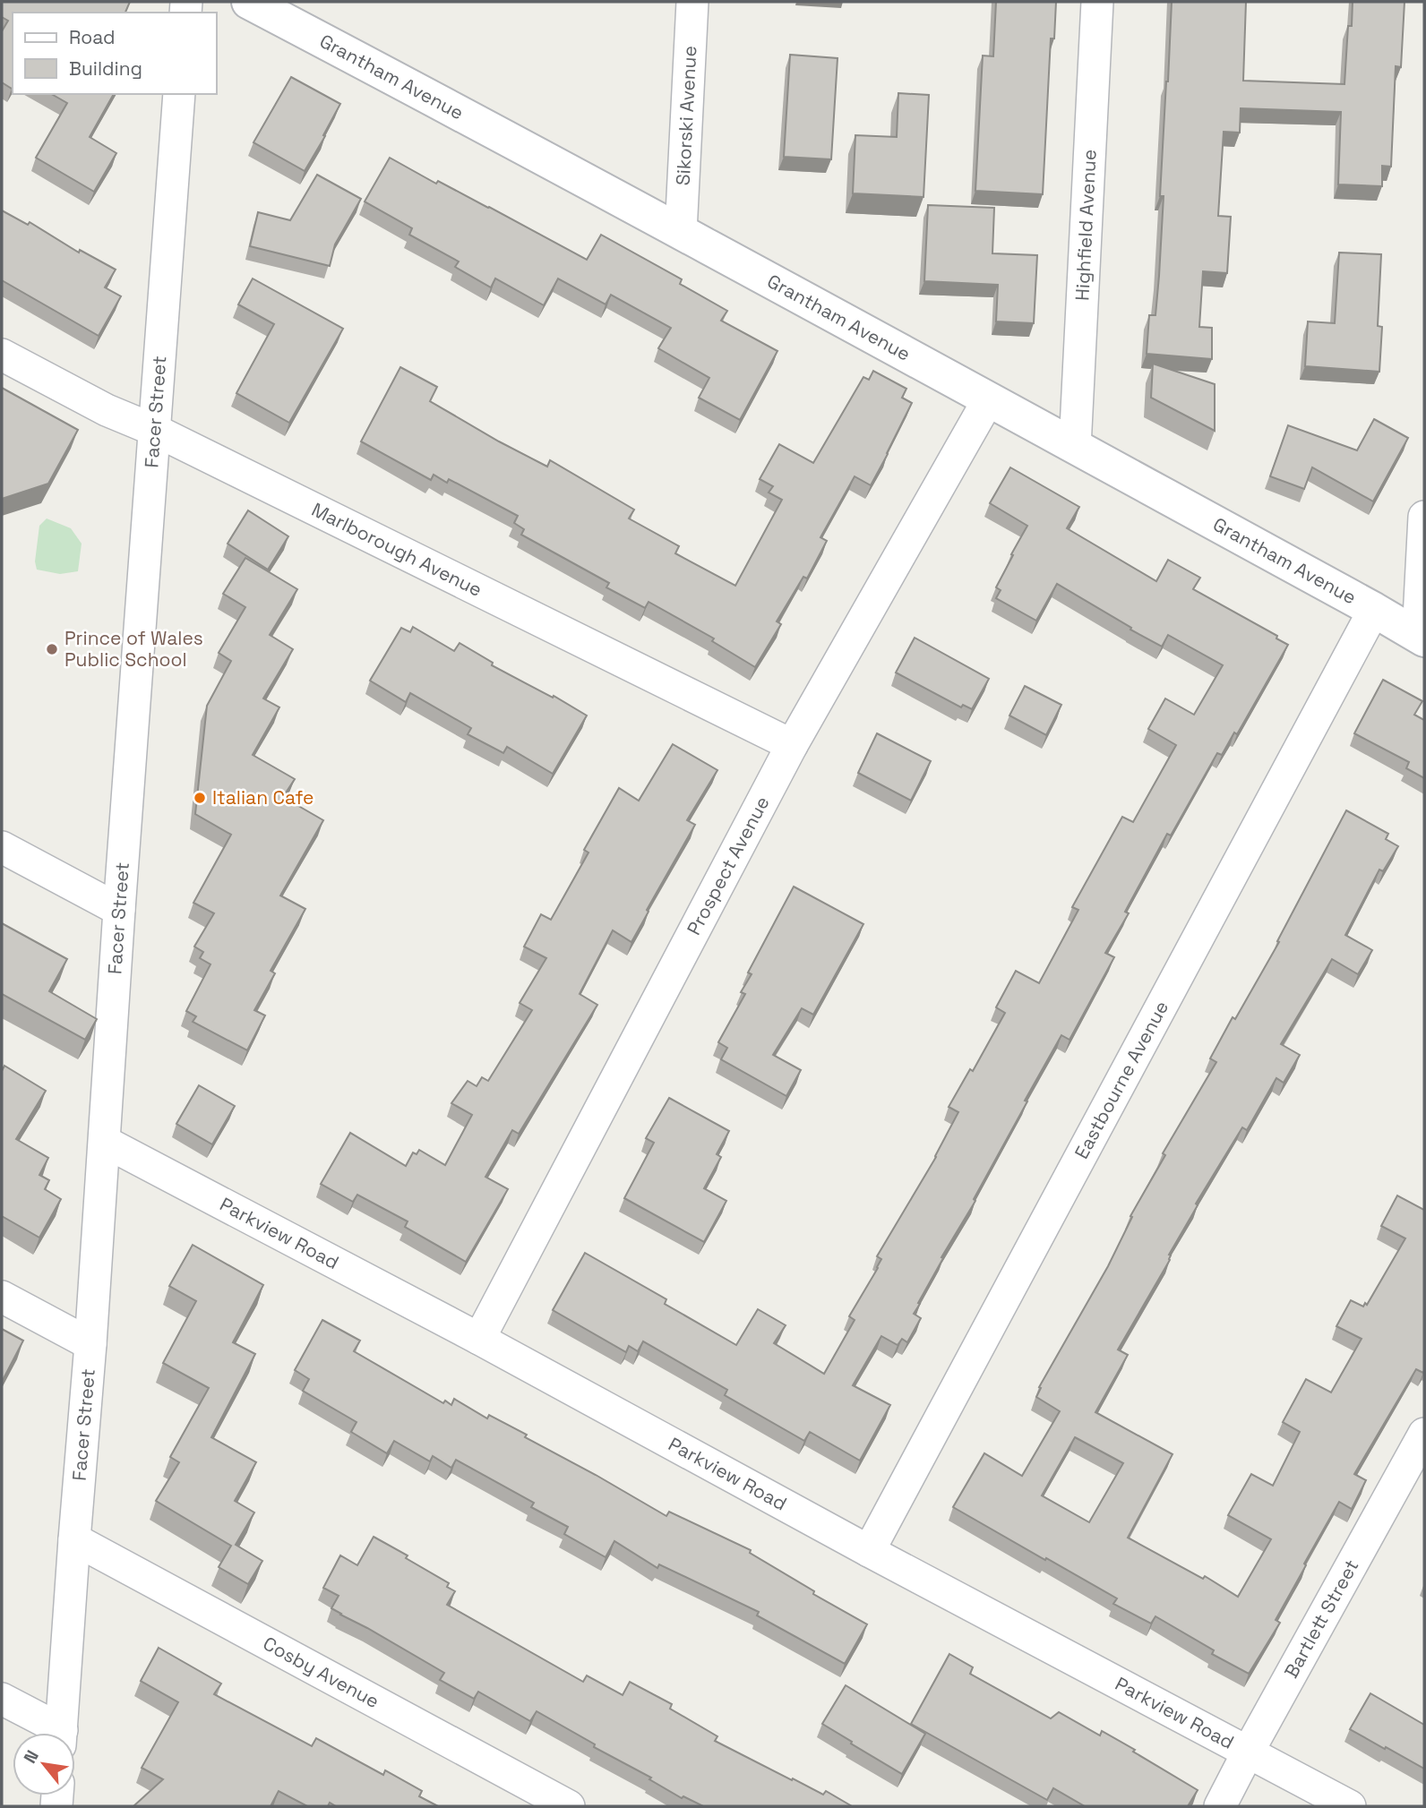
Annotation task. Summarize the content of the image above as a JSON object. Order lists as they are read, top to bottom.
{
  "streets": {
    "street": [
      "Grantham Avenue",
      "Sikorski Avenue",
      "Highfield Avenue",
      "Facer Street",
      "Marlborough Avenue",
      "Prospect Avenue",
      "Eastbourne Avenue",
      "Parkview Road",
      "Bartlett Street",
      "Cosby Avenue"
    ]
  },
  "crossings": [
    ["Grantham Avenue", "Sikorski Avenue"],
    ["Grantham Avenue", "Highfield Avenue"],
    ["Grantham Avenue", "Prospect Avenue"],
    ["Grantham Avenue", "Eastbourne Avenue"],
    ["Facer Street", "Marlborough Avenue"],
    ["Facer Street", "Parkview Road"],
    ["Facer Street", "Cosby Avenue"],
    ["Marlborough Avenue", "Prospect Avenue"],
    ["Prospect Avenue", "Parkview Road"],
    ["Eastbourne Avenue", "Parkview Road"],
    ["Parkview Road", "Bartlett Street"]
  ],
  "places": ["Prince of Wales Public School", "Italian Cafe"],
  "legend": ["Road", "Building"],
  "north": "top left"
}
